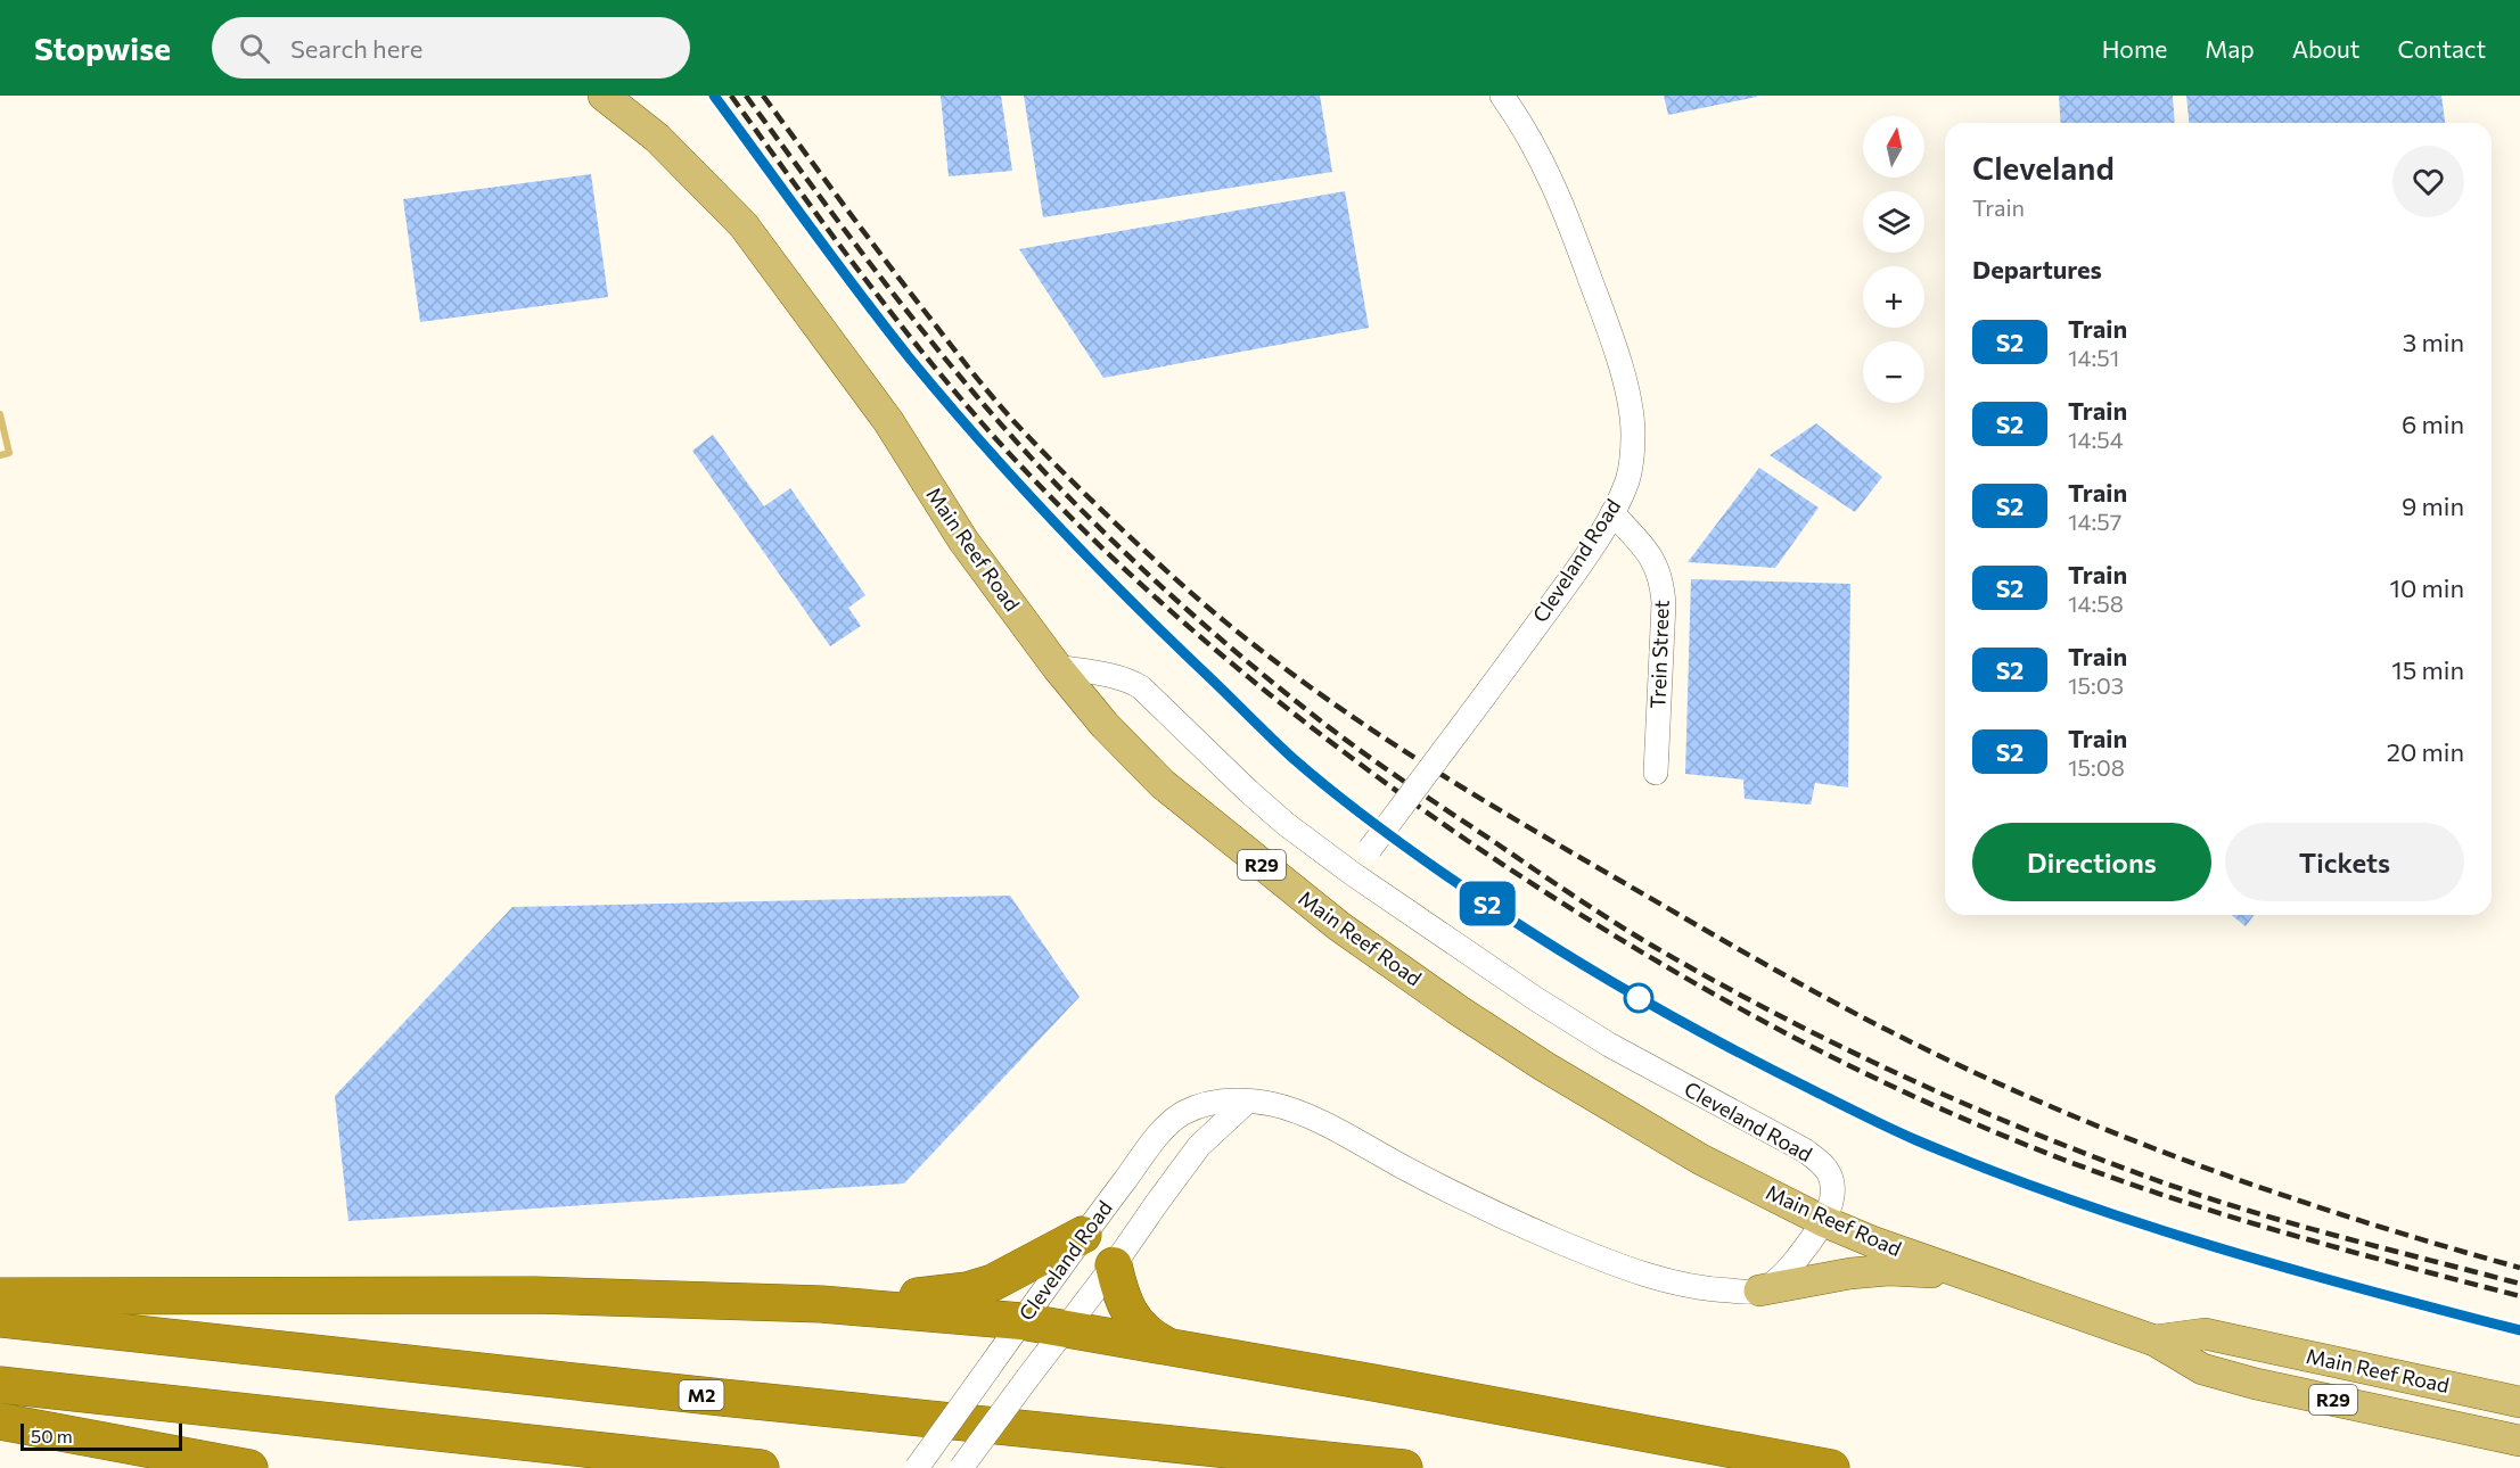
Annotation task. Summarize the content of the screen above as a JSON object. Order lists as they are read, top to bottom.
{
  "streets": {
    "highway": ["M2"],
    "main road": ["Main Reef Road", "R29"],
    "street": ["Cleveland Road", "Trein Street"]
  },
  "crossings": [
    ["Main Reef Road", "Cleveland Road"],
    ["Cleveland Road", "Trein Street"]
  ],
  "scale_bar": "50 m",
  "north": "top",
  "page": {
    "header": "Stopwise",
    "search": "Search here",
    "nav": [
      "Home",
      "Map",
      "About",
      "Contact"
    ],
    "on_map": "S2",
    "map_buttons": ["+", "−"],
    "heading": [
      ["Cleveland", "Train"],
      "Departures"
    ],
    "list": [
      {
        "mark": "S2",
        "name": "Train",
        "note": "14:51",
        "value": "3 min"
      },
      {
        "mark": "S2",
        "name": "Train",
        "note": "14:54",
        "value": "6 min"
      },
      {
        "mark": "S2",
        "name": "Train",
        "note": "14:57",
        "value": "9 min"
      },
      {
        "mark": "S2",
        "name": "Train",
        "note": "14:58",
        "value": "10 min"
      },
      {
        "mark": "S2",
        "name": "Train",
        "note": "15:03",
        "value": "15 min"
      },
      {
        "mark": "S2",
        "name": "Train",
        "note": "15:08",
        "value": "20 min"
      }
    ],
    "buttons": ["Directions", "Tickets"],
    "scale": "50 m"
  }
}
